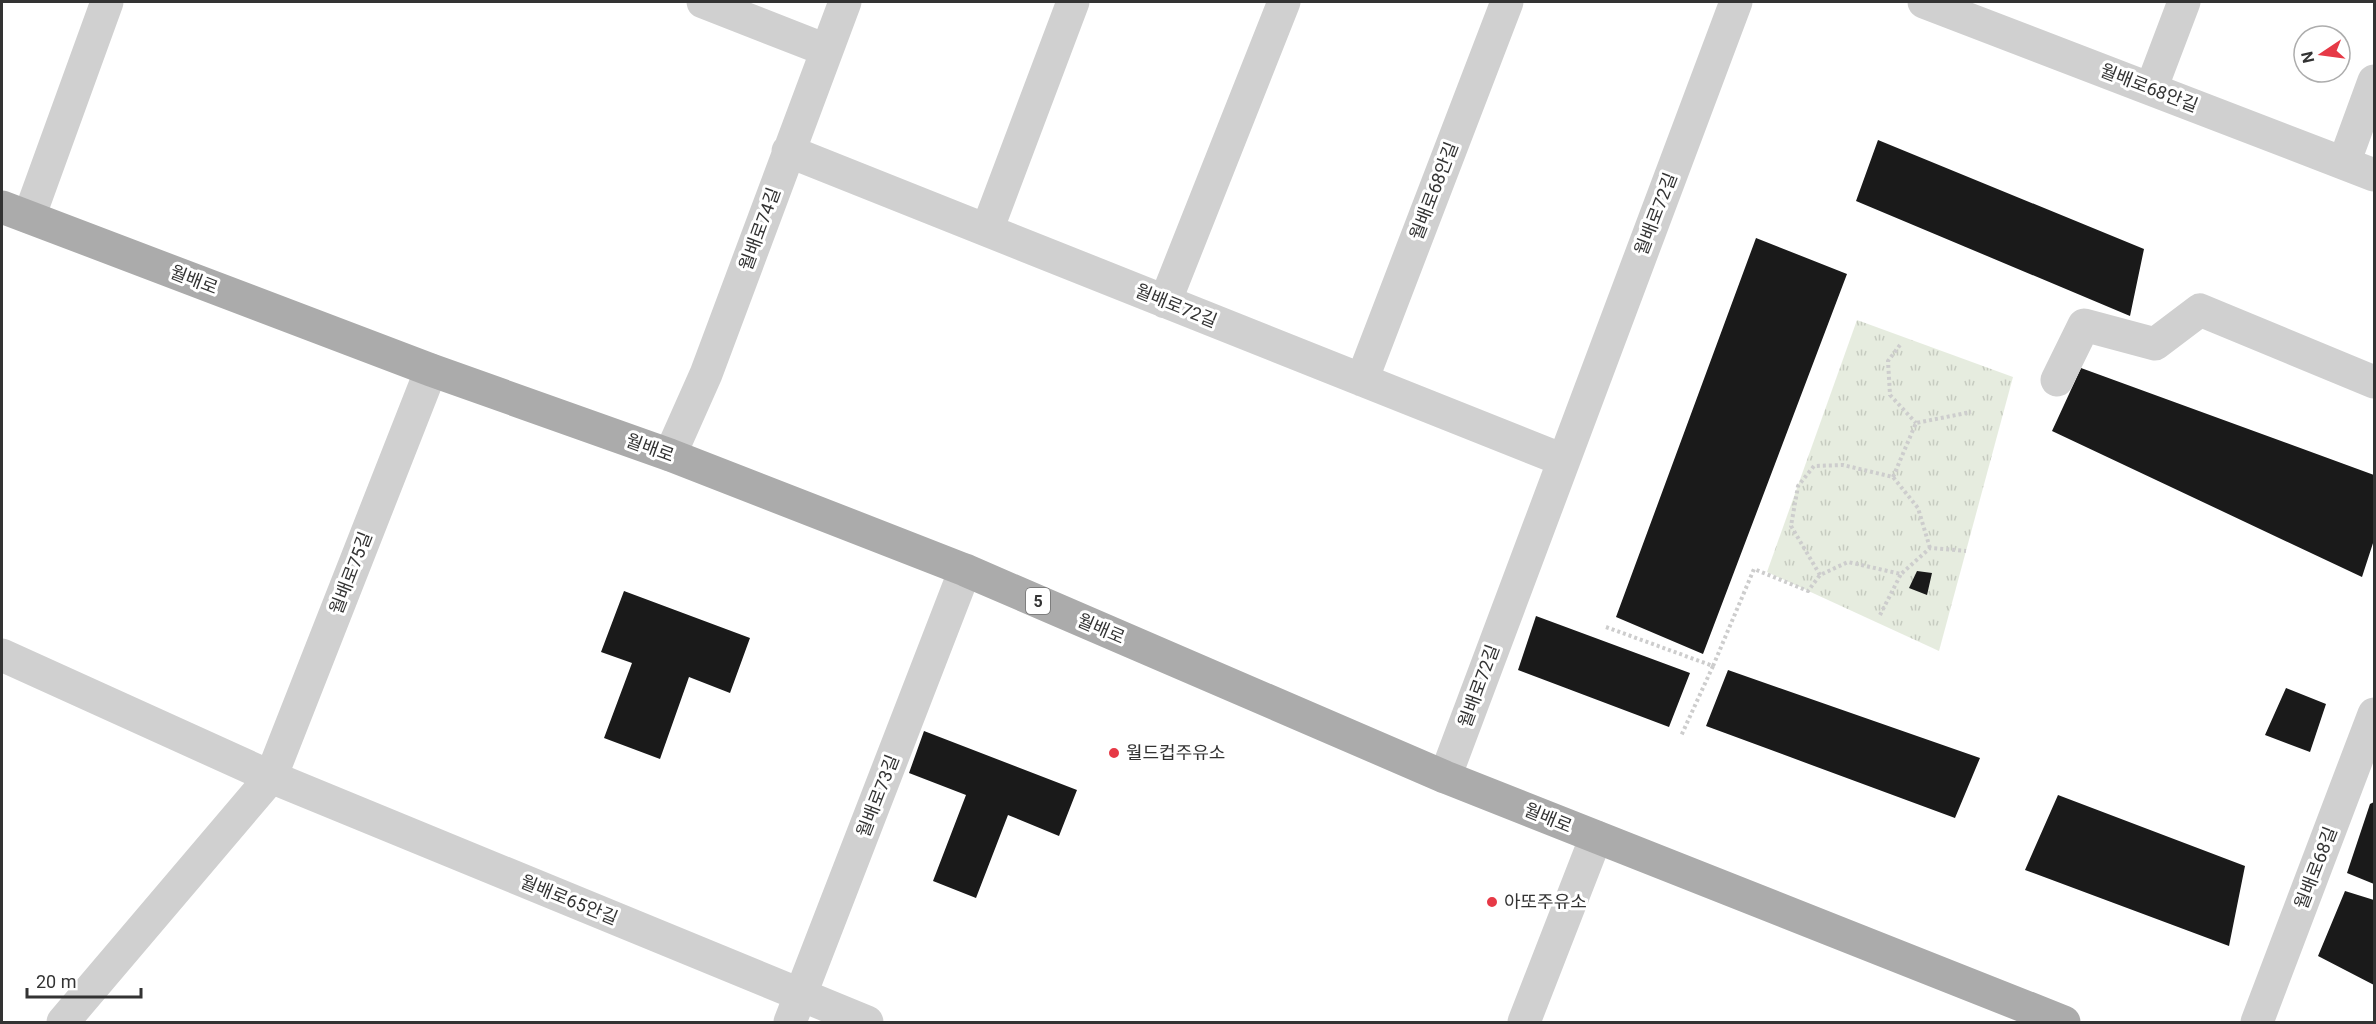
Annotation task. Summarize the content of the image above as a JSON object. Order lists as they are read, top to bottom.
{
  "streets": {
    "main road": ["월배로", "5"],
    "street": [
      "월배로68안길",
      "월배로72길",
      "월배로74길",
      "월배로75길",
      "월배로73길",
      "월배로68길",
      "월배로65안길"
    ]
  },
  "crossings": [
    ["월배로68안길", "월배로72길"],
    ["월배로72길", "월배로74길"],
    ["월배로72길", "월배로"],
    ["월배로74길", "월배로"],
    ["월배로", "월배로75길"],
    ["월배로", "월배로73길"],
    ["월배로75길", "월배로65안길"],
    ["월배로73길", "월배로65안길"]
  ],
  "places": ["월드컵주유소", "아또주유소"],
  "scale_bar": "20 m",
  "north": "left"
}
